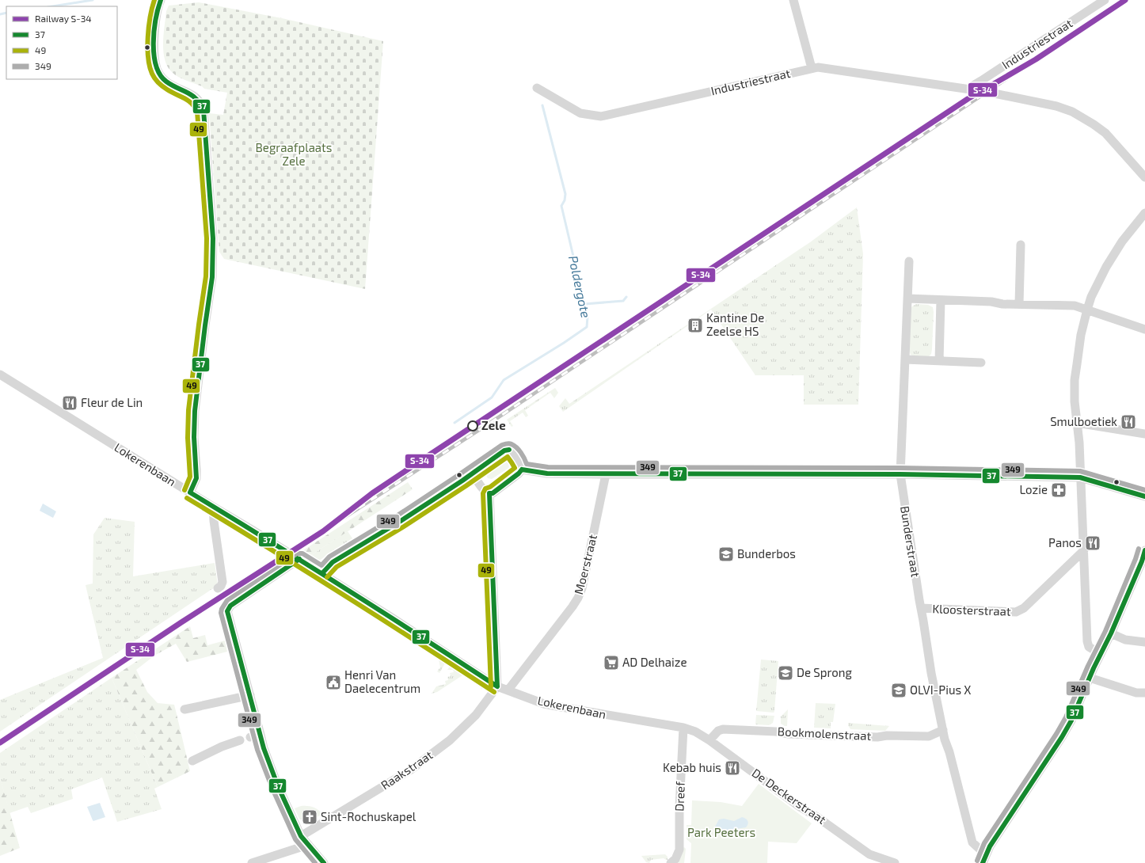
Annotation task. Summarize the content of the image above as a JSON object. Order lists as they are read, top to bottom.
{
  "streets": {
    "street": [
      "Industriestraat",
      "Lokerenbaan",
      "Bunderstraat",
      "Moerstraat",
      "Kloosterstraat",
      "Bookmolenstraat",
      "Raakstraat",
      "Dreef",
      "De Deckerstraat"
    ]
  },
  "crossings": [
    ["Lokerenbaan", "Moerstraat"],
    ["Lokerenbaan", "Raakstraat"],
    ["Lokerenbaan", "Dreef"],
    ["Lokerenbaan", "De Deckerstraat"],
    ["Bunderstraat", "Kloosterstraat"],
    ["Kloosterstraat", "Bookmolenstraat"],
    ["Bookmolenstraat", "De Deckerstraat"],
    ["Dreef", "De Deckerstraat"]
  ],
  "water": ["Poldergote"],
  "parks": ["Begraafplaats Zele", "Park Peeters"],
  "places": {
    "building": ["Kantine De Zeelse HS"],
    "restaurant": [
      "Fleur de Lin",
      "Smulboetiek",
      "Panos",
      "Kebab huis"
    ],
    "other": ["Zele"],
    "pharmacy": ["Lozie"],
    "school or university": ["Bunderbos", "De Sprong", "OLVI-Pius X"],
    "supermarket": ["AD Delhaize"],
    "public building": ["Henri Van Daelecentrum"],
    "church": ["Sint-Rochuskapel"]
  },
  "lines": [
    "rail line S-34",
    "transit line 37",
    "transit line 49",
    "transit line 349"
  ],
  "legend": [
    "Railway S-34",
    "37",
    "49",
    "349"
  ]
}
